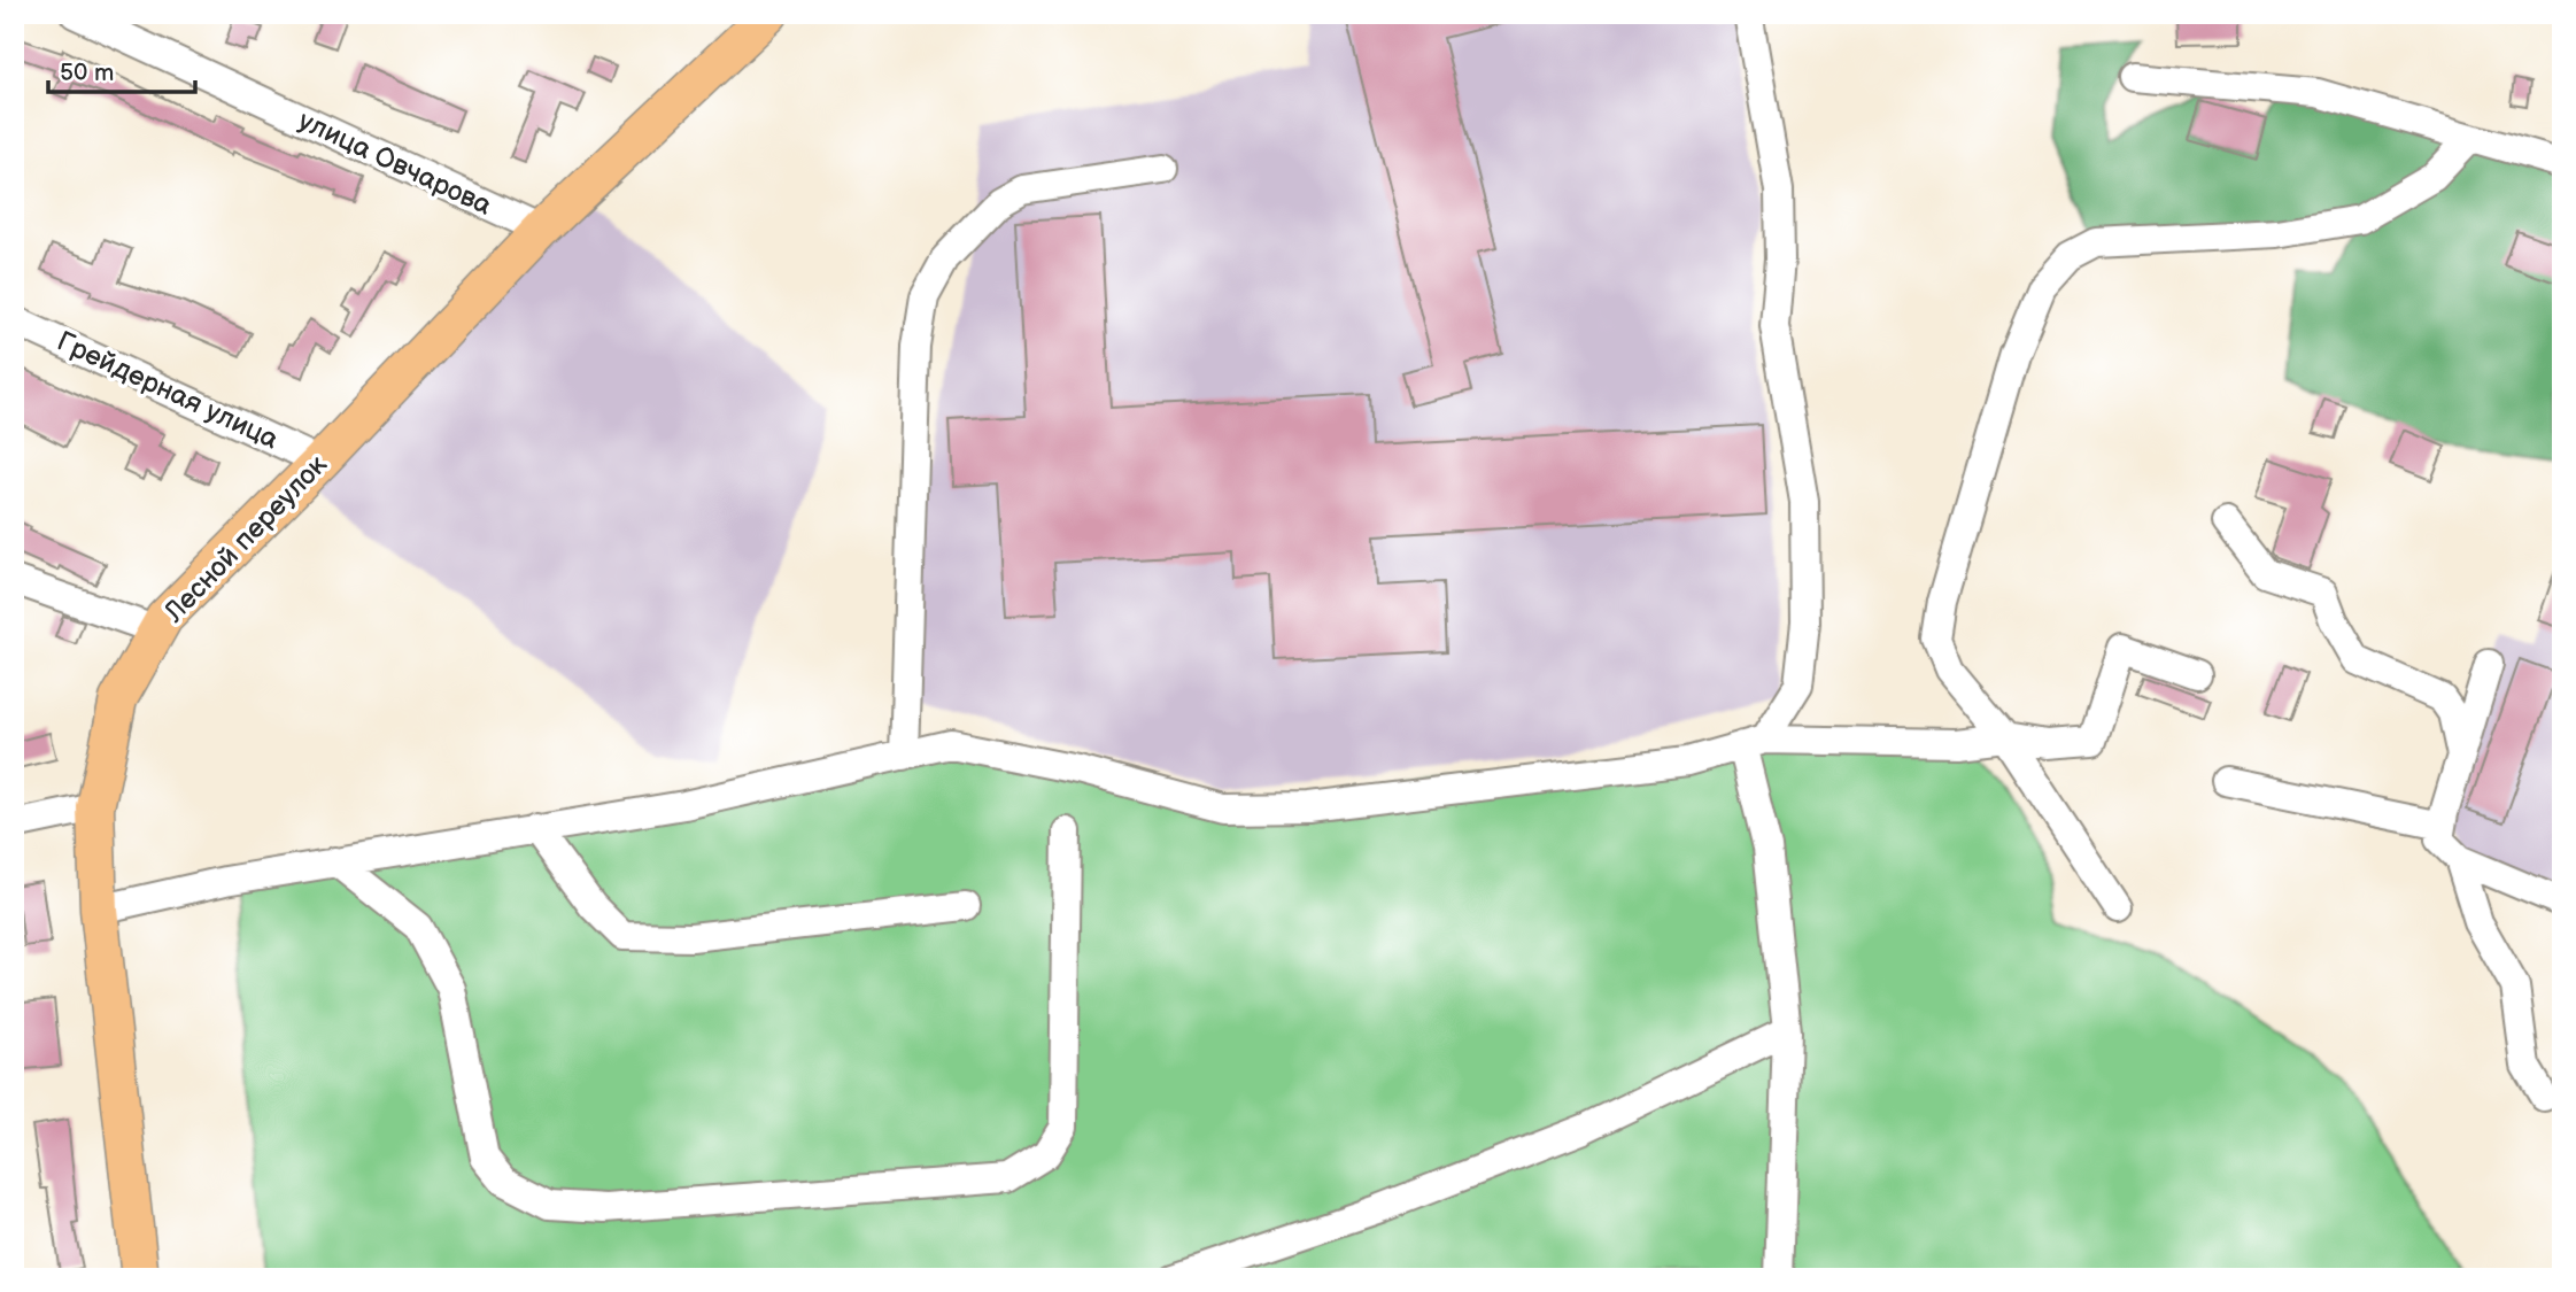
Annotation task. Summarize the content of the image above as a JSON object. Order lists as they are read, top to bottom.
{
  "streets": {
    "main road": ["Лесной переулок"],
    "street": ["улица Овчарова", "Грейдерная улица"]
  },
  "crossings": [
    ["улица Овчарова", "Лесной переулок"],
    ["Грейдерная улица", "Лесной переулок"]
  ],
  "scale_bar": "50 m"
}
